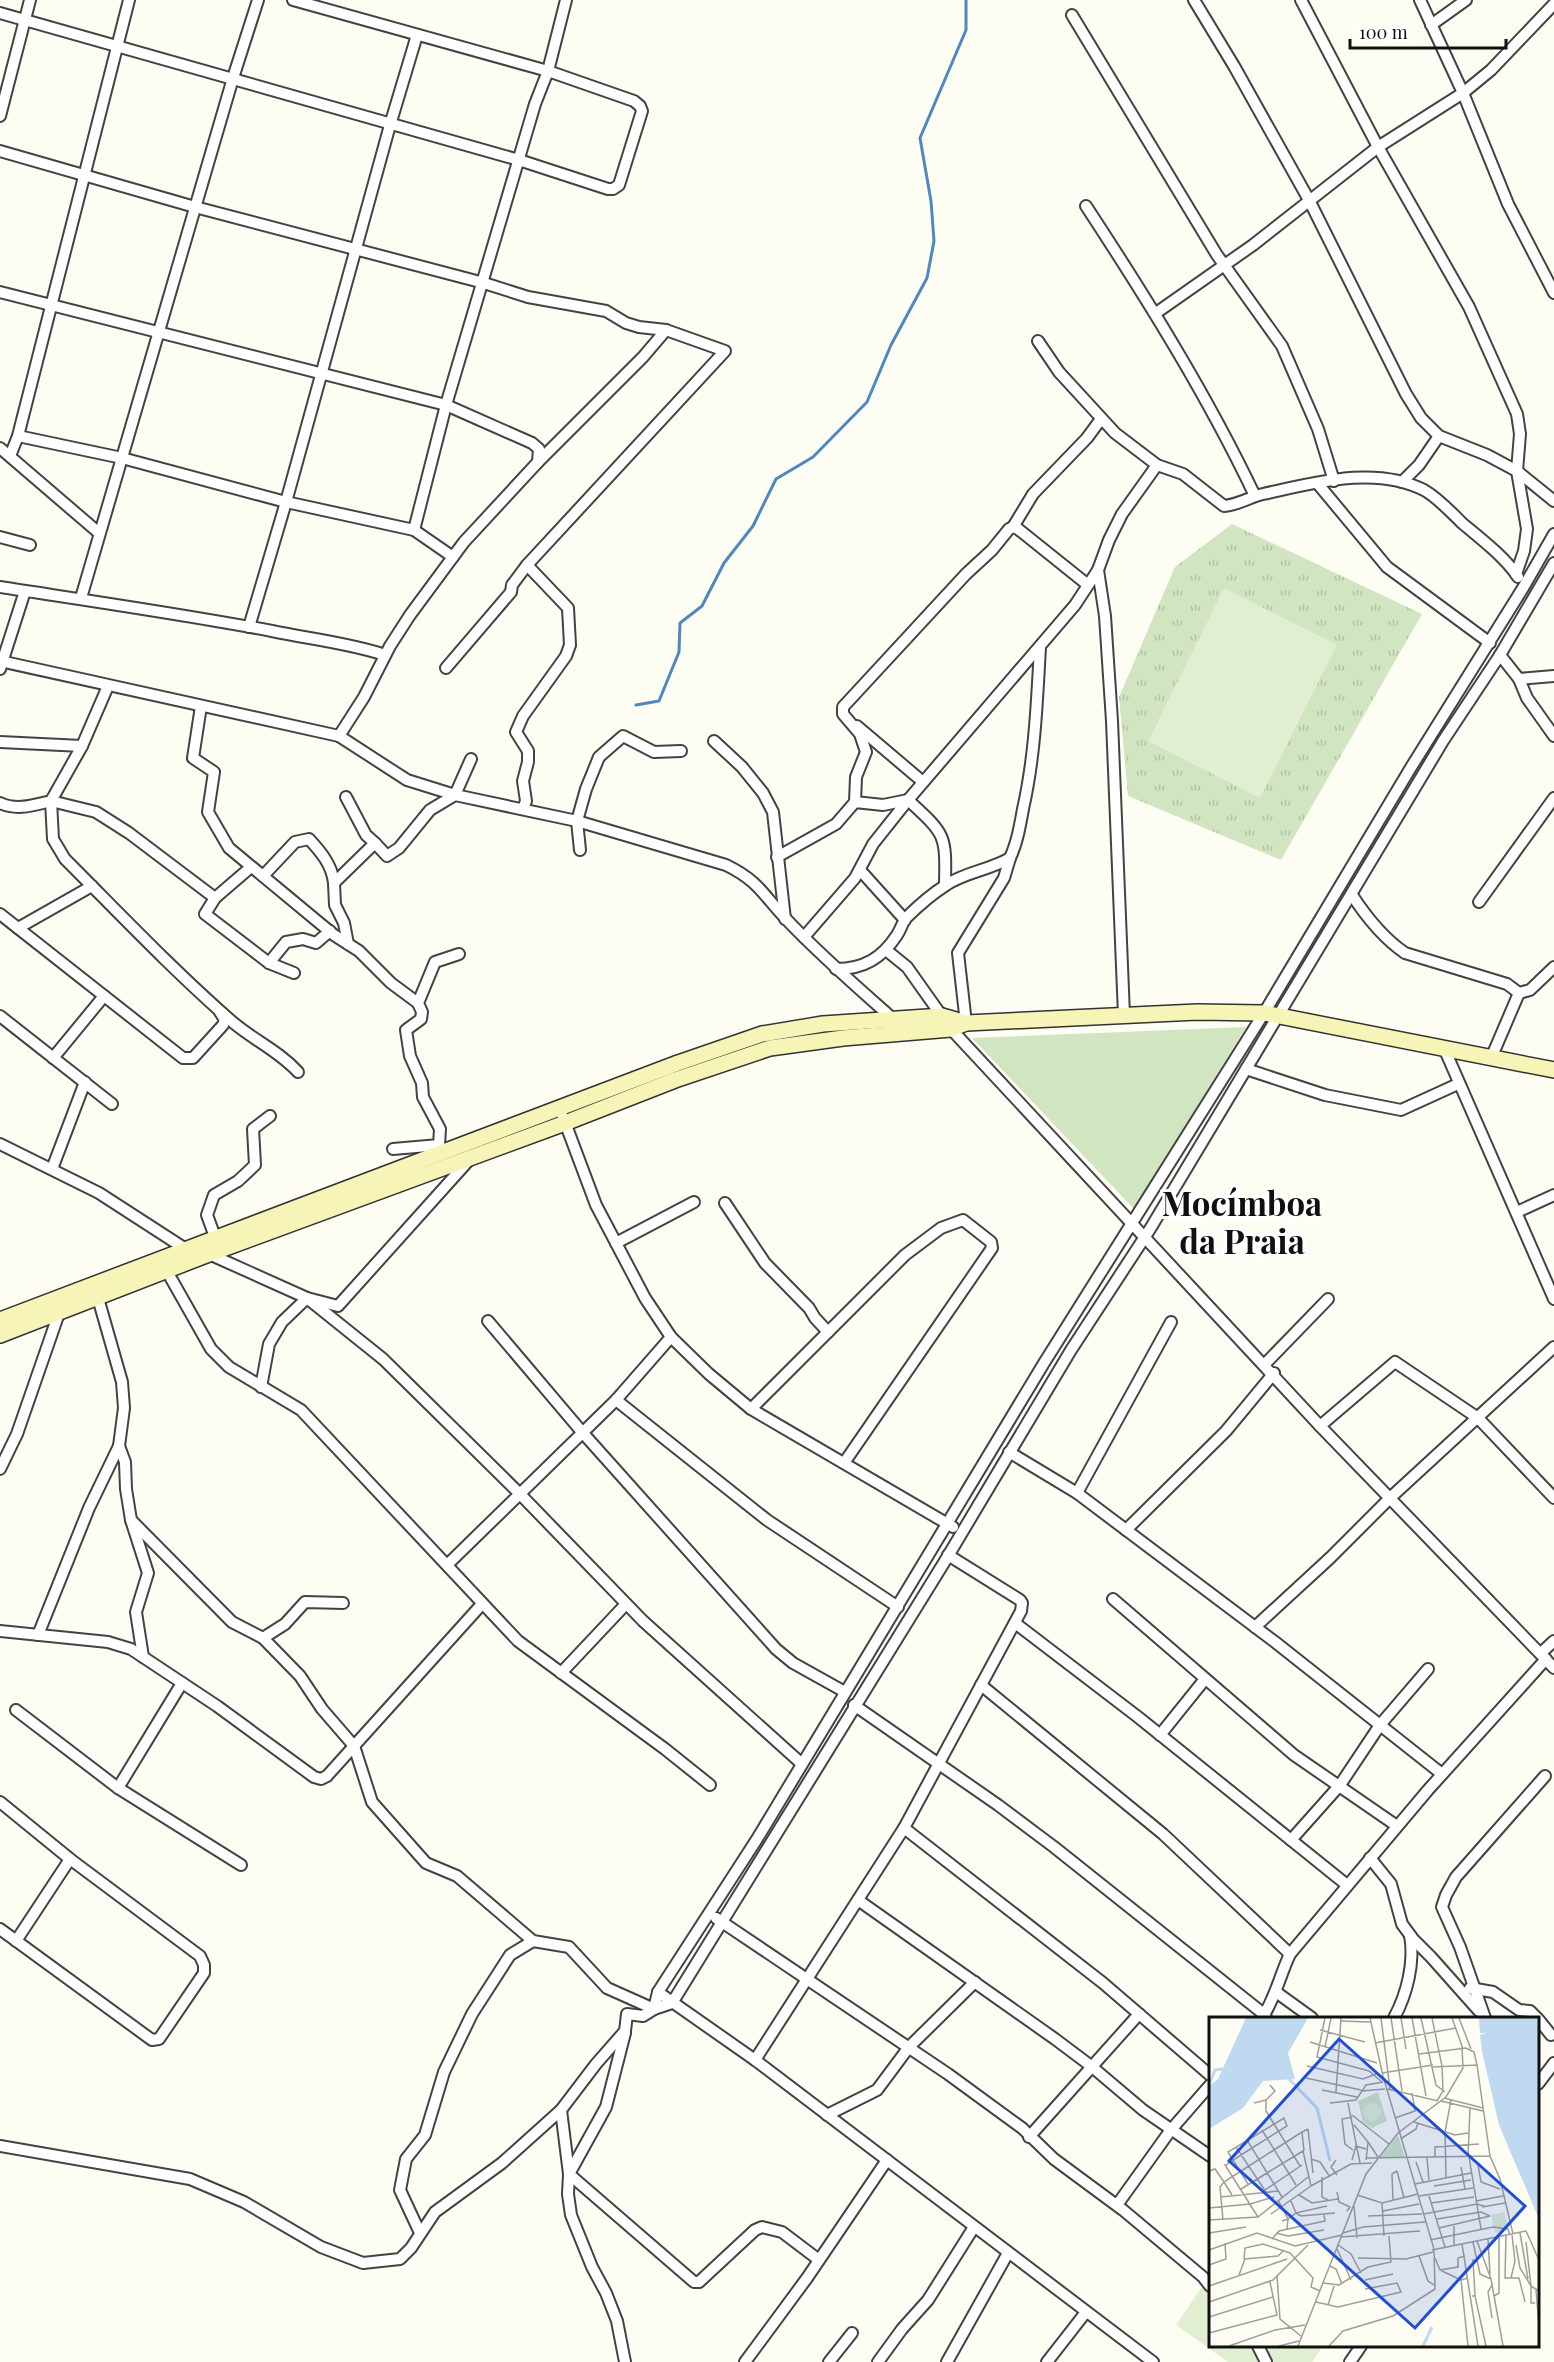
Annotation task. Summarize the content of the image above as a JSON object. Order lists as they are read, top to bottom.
{
  "districts": ["Mocímboa da Praia"],
  "scale_bar": "100 m"
}
